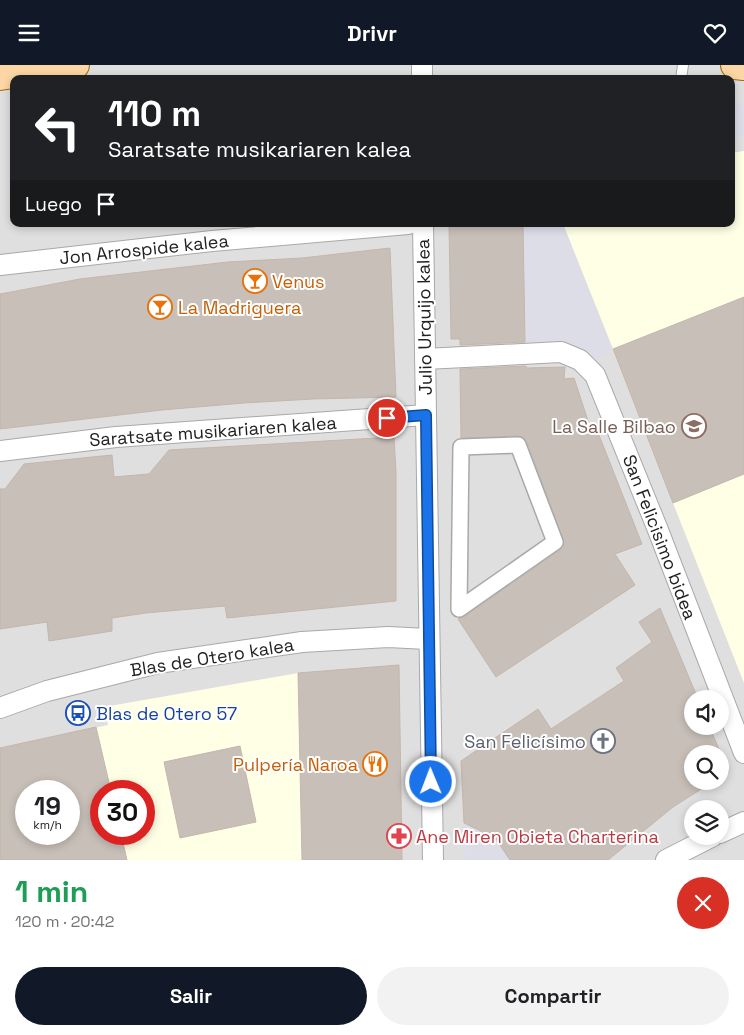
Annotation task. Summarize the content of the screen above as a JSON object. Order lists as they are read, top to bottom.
{
  "streets": {
    "street": [
      "Jon Arrospide kalea",
      "Julio Urquijo kalea",
      "Saratsate musikariaren kalea",
      "San Felicisimo bidea",
      "Blas de Otero kalea"
    ]
  },
  "crossings": [
    ["Julio Urquijo kalea", "Saratsate musikariaren kalea"],
    ["Julio Urquijo kalea", "San Felicisimo bidea"],
    ["Julio Urquijo kalea", "Blas de Otero kalea"]
  ],
  "places": {
    "bar": ["Venus", "La Madriguera"],
    "school or university": ["La Salle Bilbao"],
    "bus stop": ["Blas de Otero 57"],
    "church": ["San Felicísimo"],
    "restaurant": ["Pulpería Naroa"],
    "pharmacy": ["Ane Miren Obieta Charterina"]
  },
  "page": {
    "header": "Drivr",
    "turn": ["110 m", "Saratsate musikariaren kalea"],
    "then": "Luego",
    "speed": "19 km/h",
    "limit": "30",
    "heading": ["1 min", "120 m · 20:42"],
    "buttons": ["Salir", "Compartir"]
  }
}
